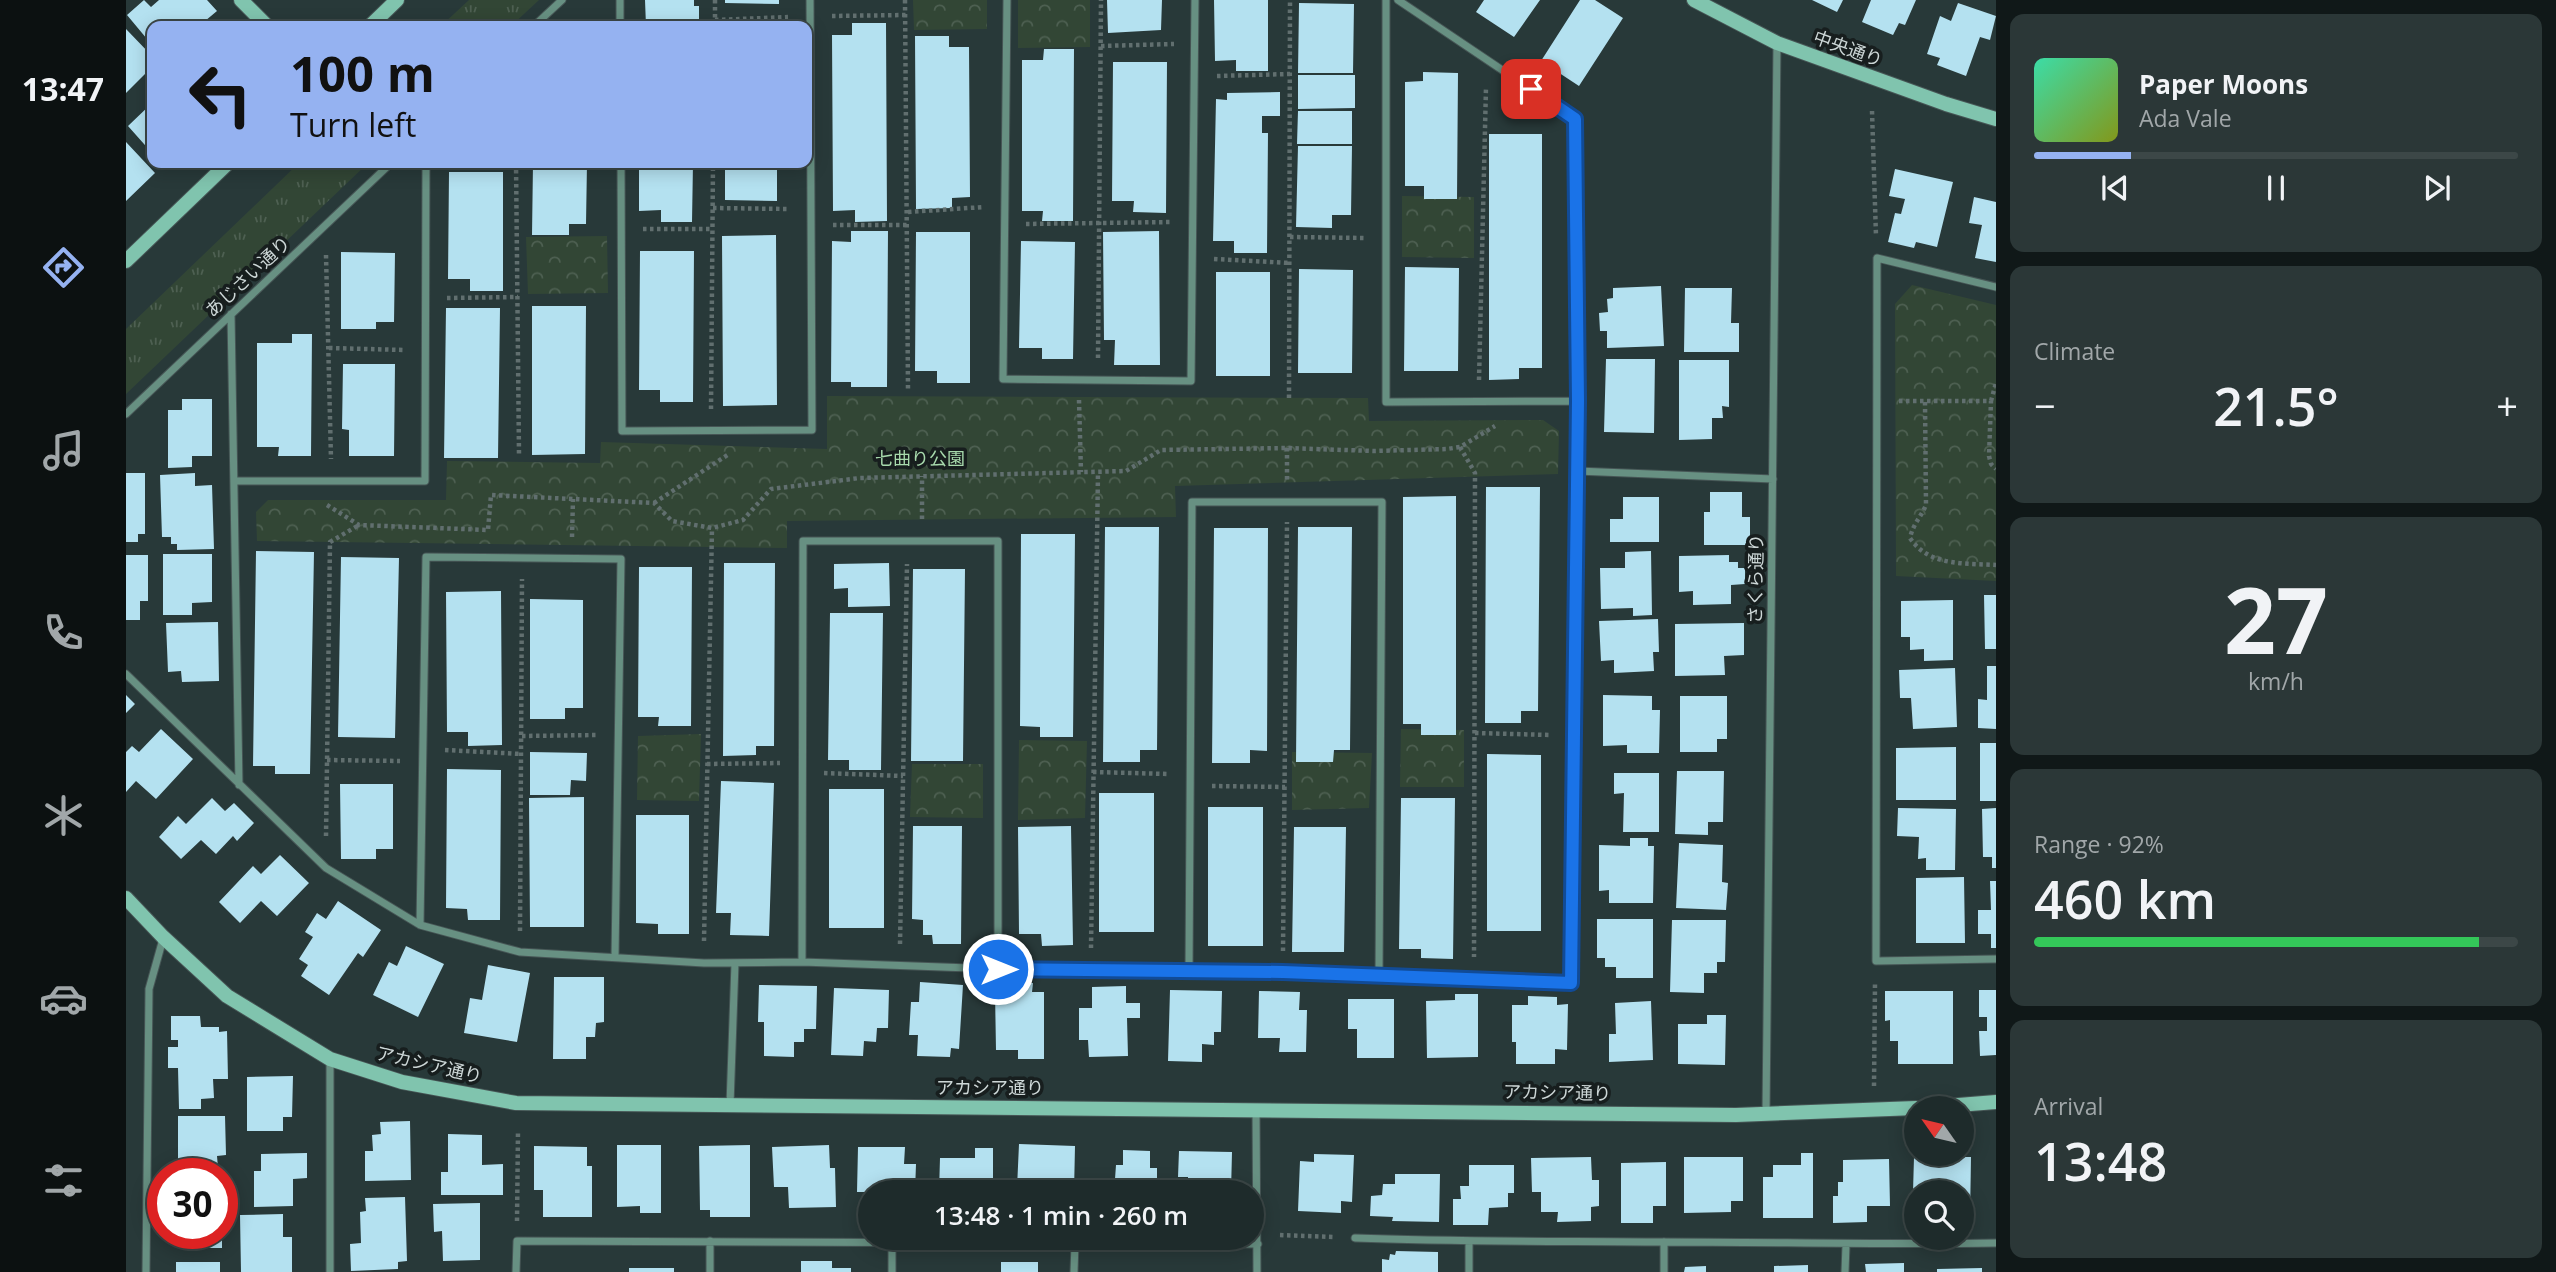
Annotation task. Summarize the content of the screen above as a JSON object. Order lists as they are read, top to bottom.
{
  "streets": {
    "street": [
      "中央通り",
      "あじさい通り",
      "さくら通り",
      "アカシア通り"
    ]
  },
  "crossings": [
    ["中央通り", "さくら通り"],
    ["さくら通り", "アカシア通り"]
  ],
  "parks": ["七曲り公園"],
  "north": "top left",
  "page": {
    "tabs": "13:47",
    "turn": ["100 m", "Turn left"],
    "song": ["Paper Moons", "Ada Vale"],
    "tile": [
      "Climate",
      ["27", "km/h"],
      ["Range · 92%", "460 km"],
      ["Arrival", "13:48"]
    ],
    "heat": ["−", "21.5°", "+"],
    "limit": "30",
    "trip": "13:48 · 1 min · 260 m"
  }
}
